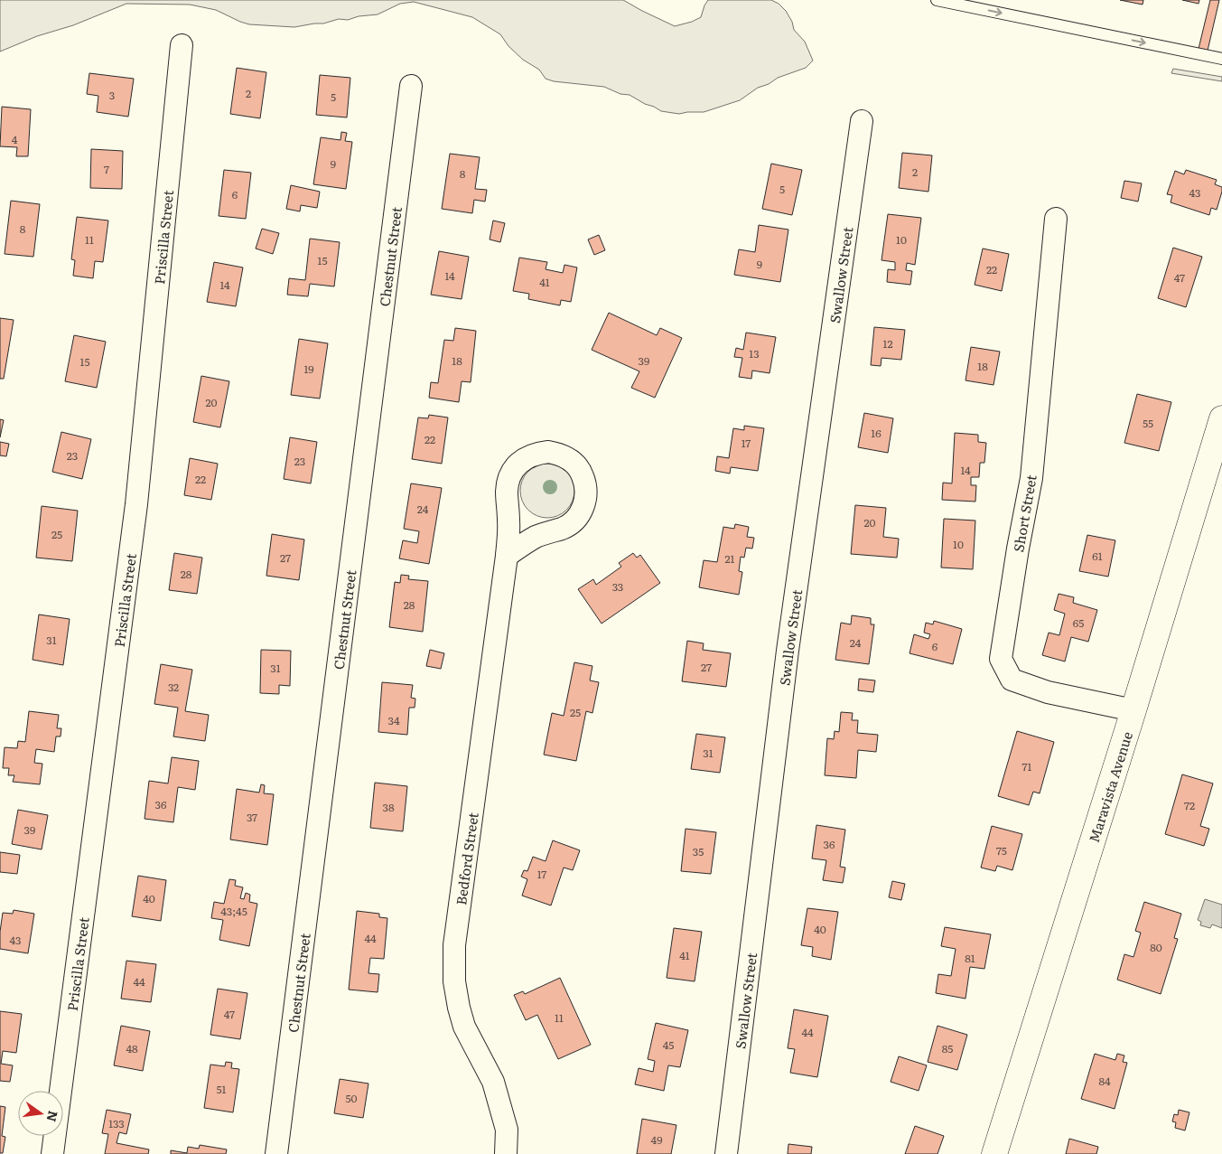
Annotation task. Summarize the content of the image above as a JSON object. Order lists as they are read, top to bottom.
{
  "streets": {
    "main road": ["Maravista Avenue"],
    "street": [
      "Priscilla Street",
      "Chestnut Street",
      "Swallow Street",
      "Short Street",
      "Bedford Street"
    ]
  },
  "crossings": [
    ["Short Street", "Maravista Avenue"]
  ],
  "house_numbers": [
    "2",
    "3",
    "5",
    "4",
    "9",
    "7",
    "2",
    "8",
    "5",
    "43",
    "6",
    "8",
    "11",
    "10",
    "15",
    "9",
    "22",
    "14",
    "47",
    "41",
    "14",
    "12",
    "13",
    "18",
    "39",
    "15",
    "18",
    "19",
    "20",
    "55",
    "16",
    "22",
    "17",
    "23",
    "23",
    "14",
    "22",
    "24",
    "20",
    "25",
    "10",
    "61",
    "27",
    "21",
    "28",
    "33",
    "28",
    "65",
    "31",
    "24",
    "6",
    "27",
    "31",
    "32",
    "25",
    "34",
    "31",
    "71",
    "36",
    "72",
    "38",
    "37",
    "39",
    "36",
    "75",
    "35",
    "17",
    "40",
    "43;45",
    "40",
    "44",
    "43",
    "80",
    "41",
    "81",
    "44",
    "47",
    "11",
    "44",
    "45",
    "48",
    "85",
    "84",
    "51",
    "50",
    "133",
    "49"
  ],
  "north": "right"
}
